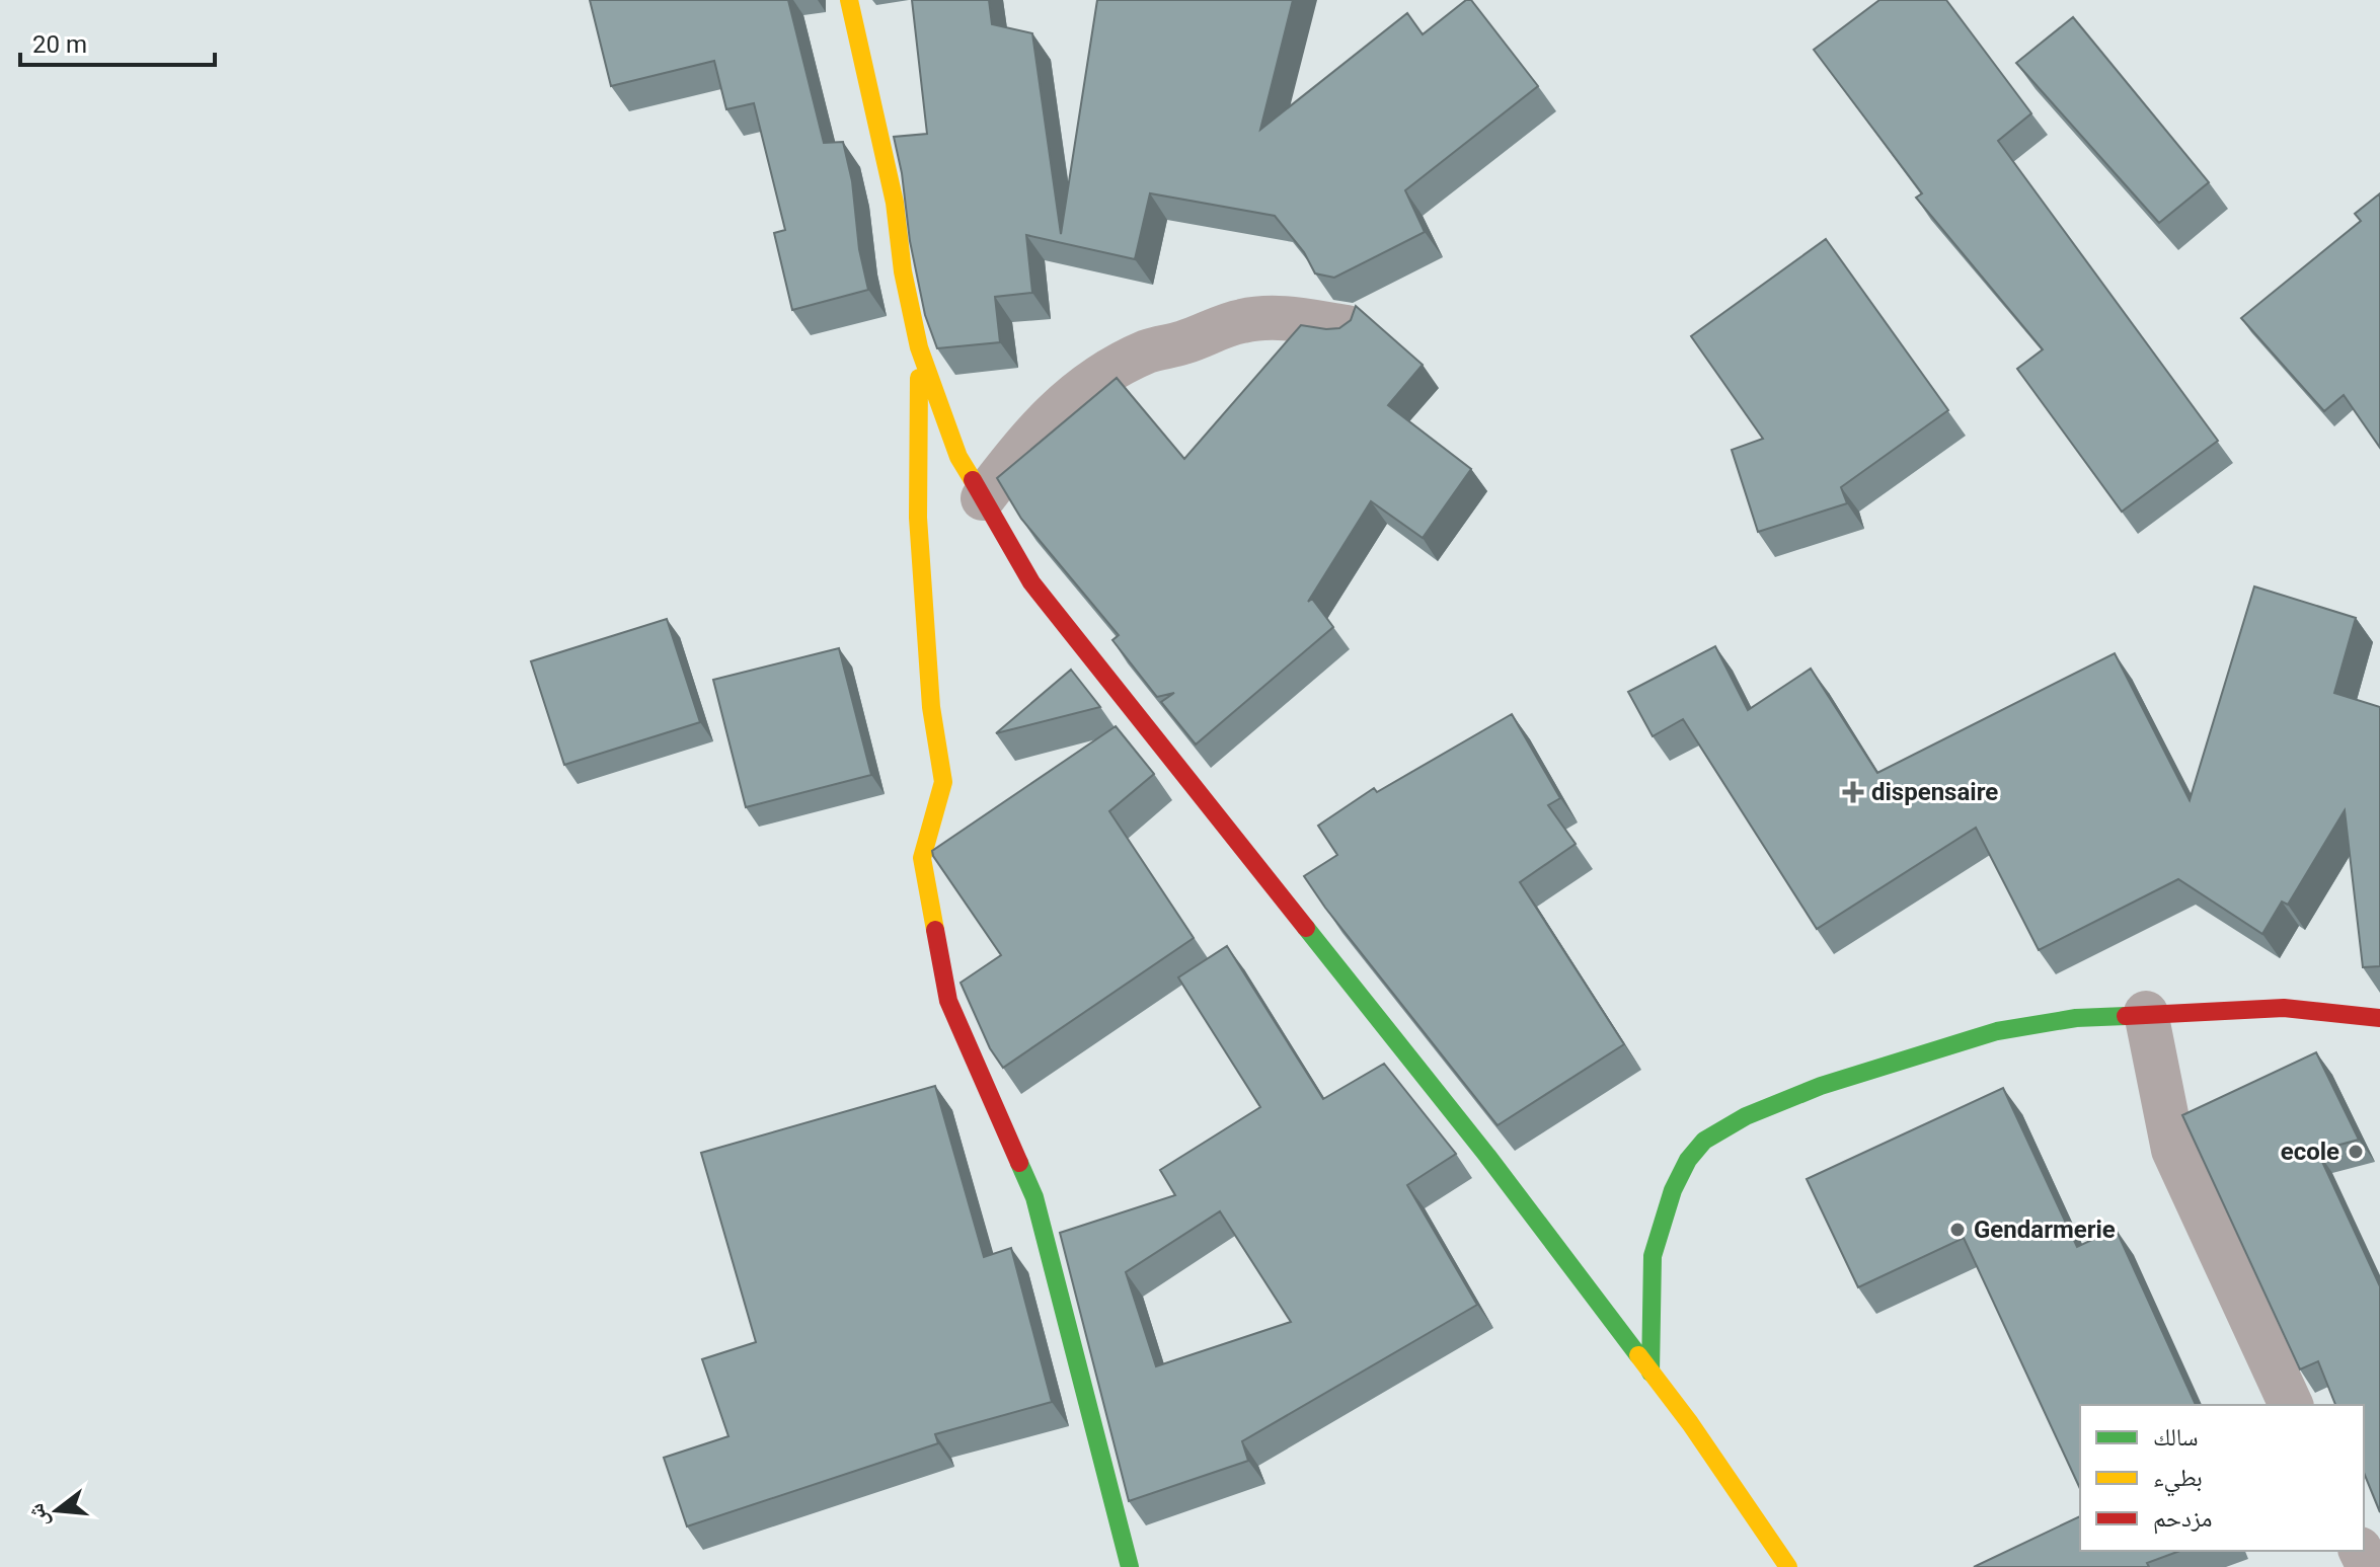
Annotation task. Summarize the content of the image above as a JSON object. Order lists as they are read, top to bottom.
{
  "places": {
    "health": ["dispensaire"],
    "other": ["ecole", "Gendarmerie"]
  },
  "legend": ["سالك", "بطيء", "مزدحم"],
  "scale_bar": "20 m",
  "north": "left"
}
